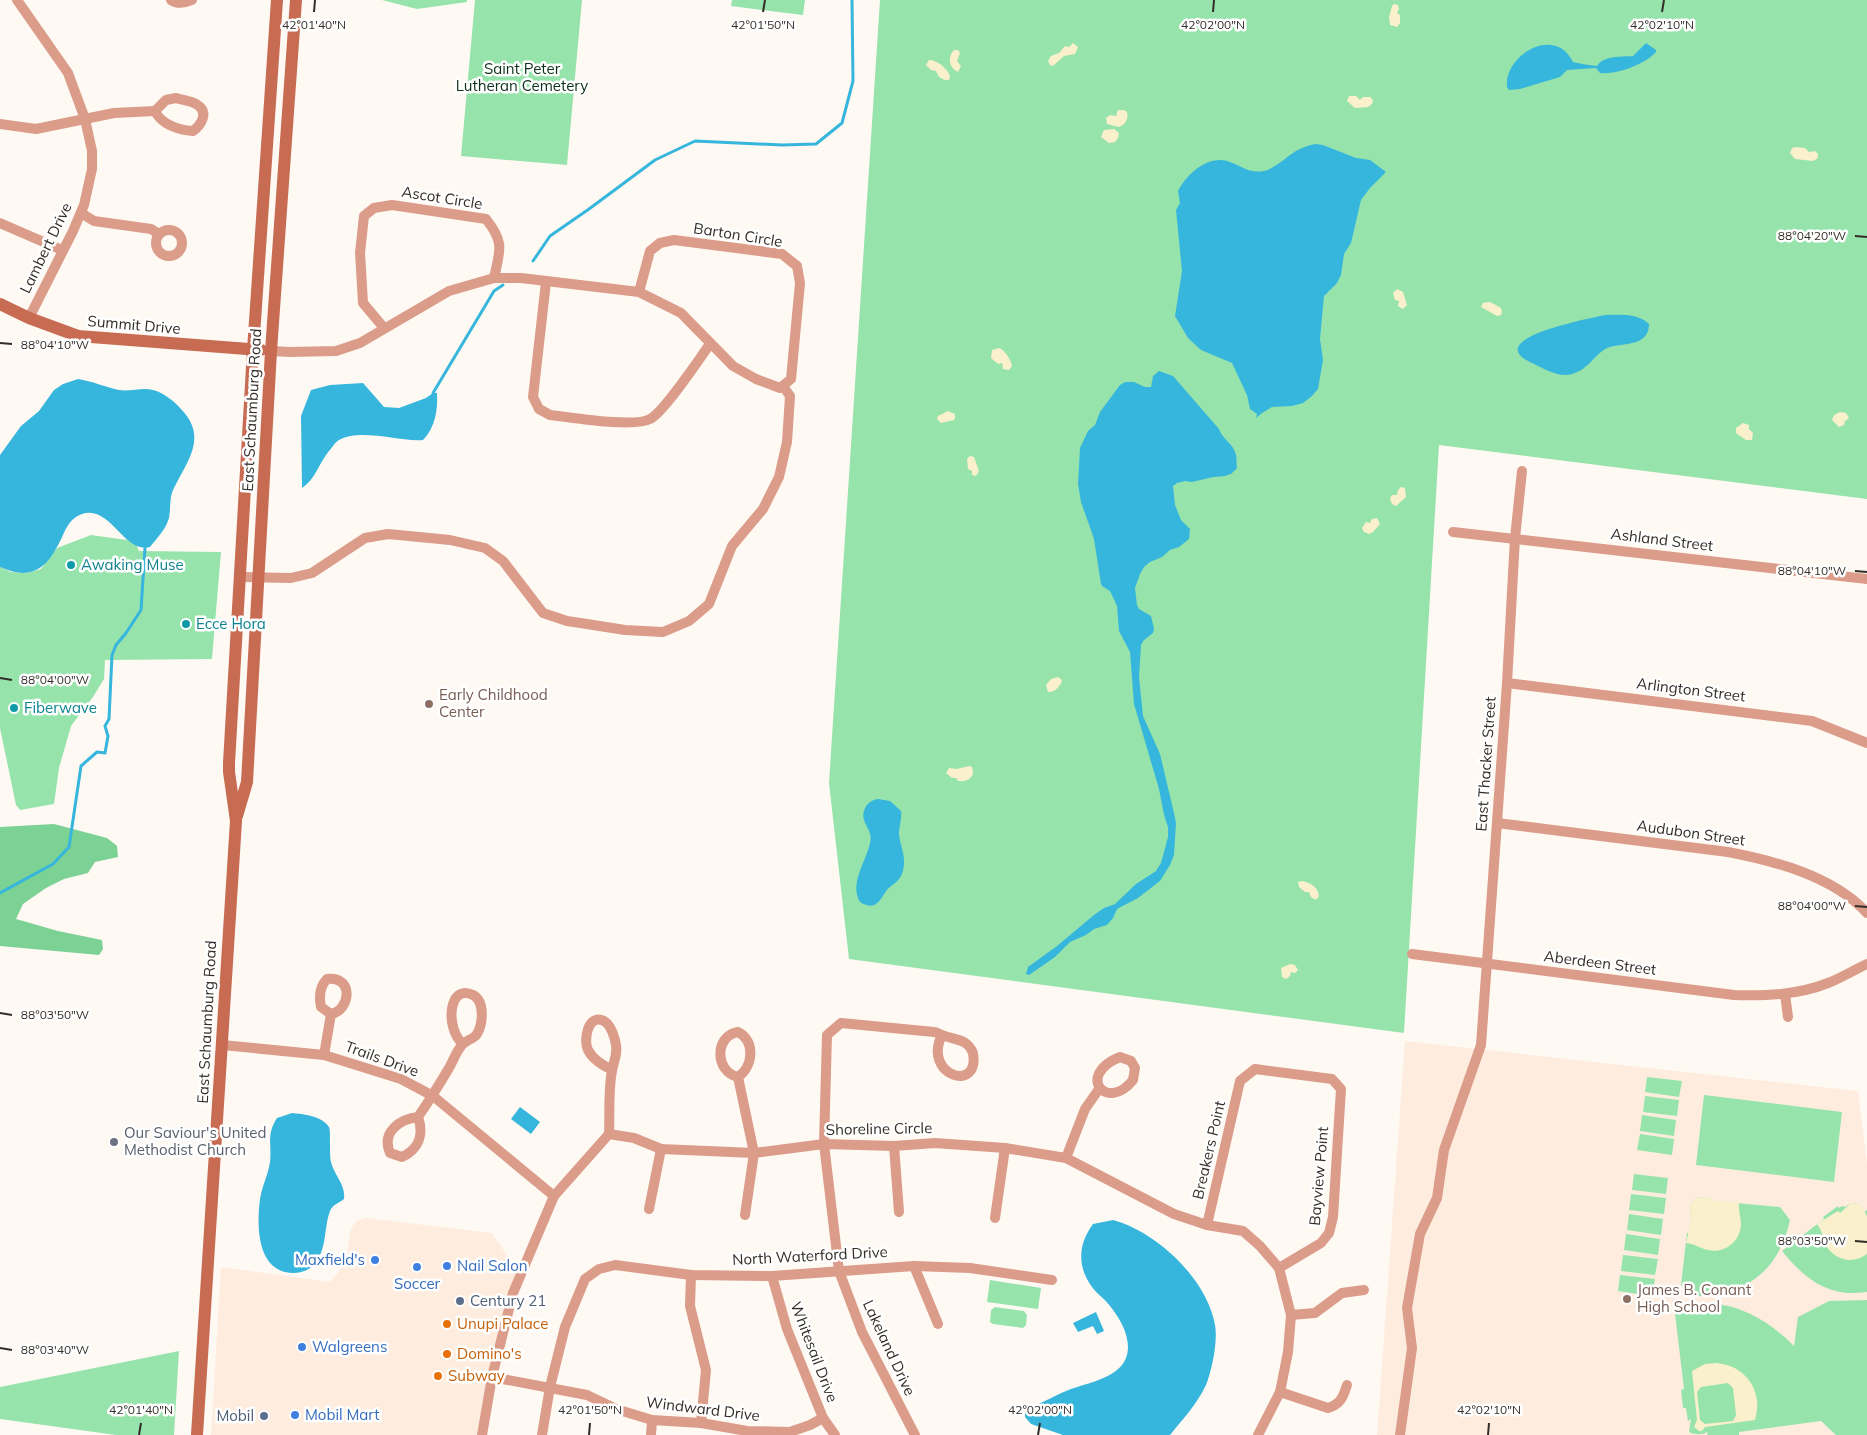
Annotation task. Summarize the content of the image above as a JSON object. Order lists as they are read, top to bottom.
{
  "streets": {
    "main road": ["Summit Drive", "East Schaumburg Road"],
    "street": [
      "Ascot Circle",
      "Barton Circle",
      "Lambert Drive",
      "Ashland Street",
      "Arlington Street",
      "East Thacker Street",
      "Audubon Street",
      "Aberdeen Street",
      "Trails Drive",
      "Shoreline Circle",
      "Breakers Point",
      "Bayview Point",
      "North Waterford Drive",
      "Lakeland Drive",
      "Whitesail Drive",
      "Windward Drive"
    ]
  },
  "crossings": [
    ["Lambert Drive", "Summit Drive"],
    ["Summit Drive", "East Schaumburg Road"],
    ["East Schaumburg Road", "Trails Drive"],
    ["Ashland Street", "East Thacker Street"],
    ["Arlington Street", "East Thacker Street"],
    ["East Thacker Street", "Audubon Street"],
    ["East Thacker Street", "Aberdeen Street"],
    ["Shoreline Circle", "Breakers Point"],
    ["Shoreline Circle", "Bayview Point"],
    ["Shoreline Circle", "Lakeland Drive"],
    ["Breakers Point", "Bayview Point"],
    ["North Waterford Drive", "Lakeland Drive"],
    ["North Waterford Drive", "Whitesail Drive"],
    ["North Waterford Drive", "Windward Drive"],
    ["Whitesail Drive", "Windward Drive"]
  ],
  "parks": ["Saint Peter Lutheran Cemetery"],
  "places": [
    "Awaking Muse",
    "Ecce Hora",
    "Early Childhood Center",
    "Fiberwave",
    "Our Saviour's United Methodist Church",
    "Maxfield's",
    "Nail Salon",
    "Soccer",
    "James B. Conant High School",
    "Century 21",
    "Unupi Palace",
    "Walgreens",
    "Domino's",
    "Subway",
    "Mobil Mart",
    "Mobil"
  ],
  "coordinates": [
    "42°01'40\"N",
    "42°01'50\"N",
    "42°02'00\"N",
    "42°02'10\"N",
    "88°04'20\"W",
    "88°04'10\"W",
    "88°04'00\"W",
    "88°03'50\"W",
    "88°03'40\"W"
  ]
}
